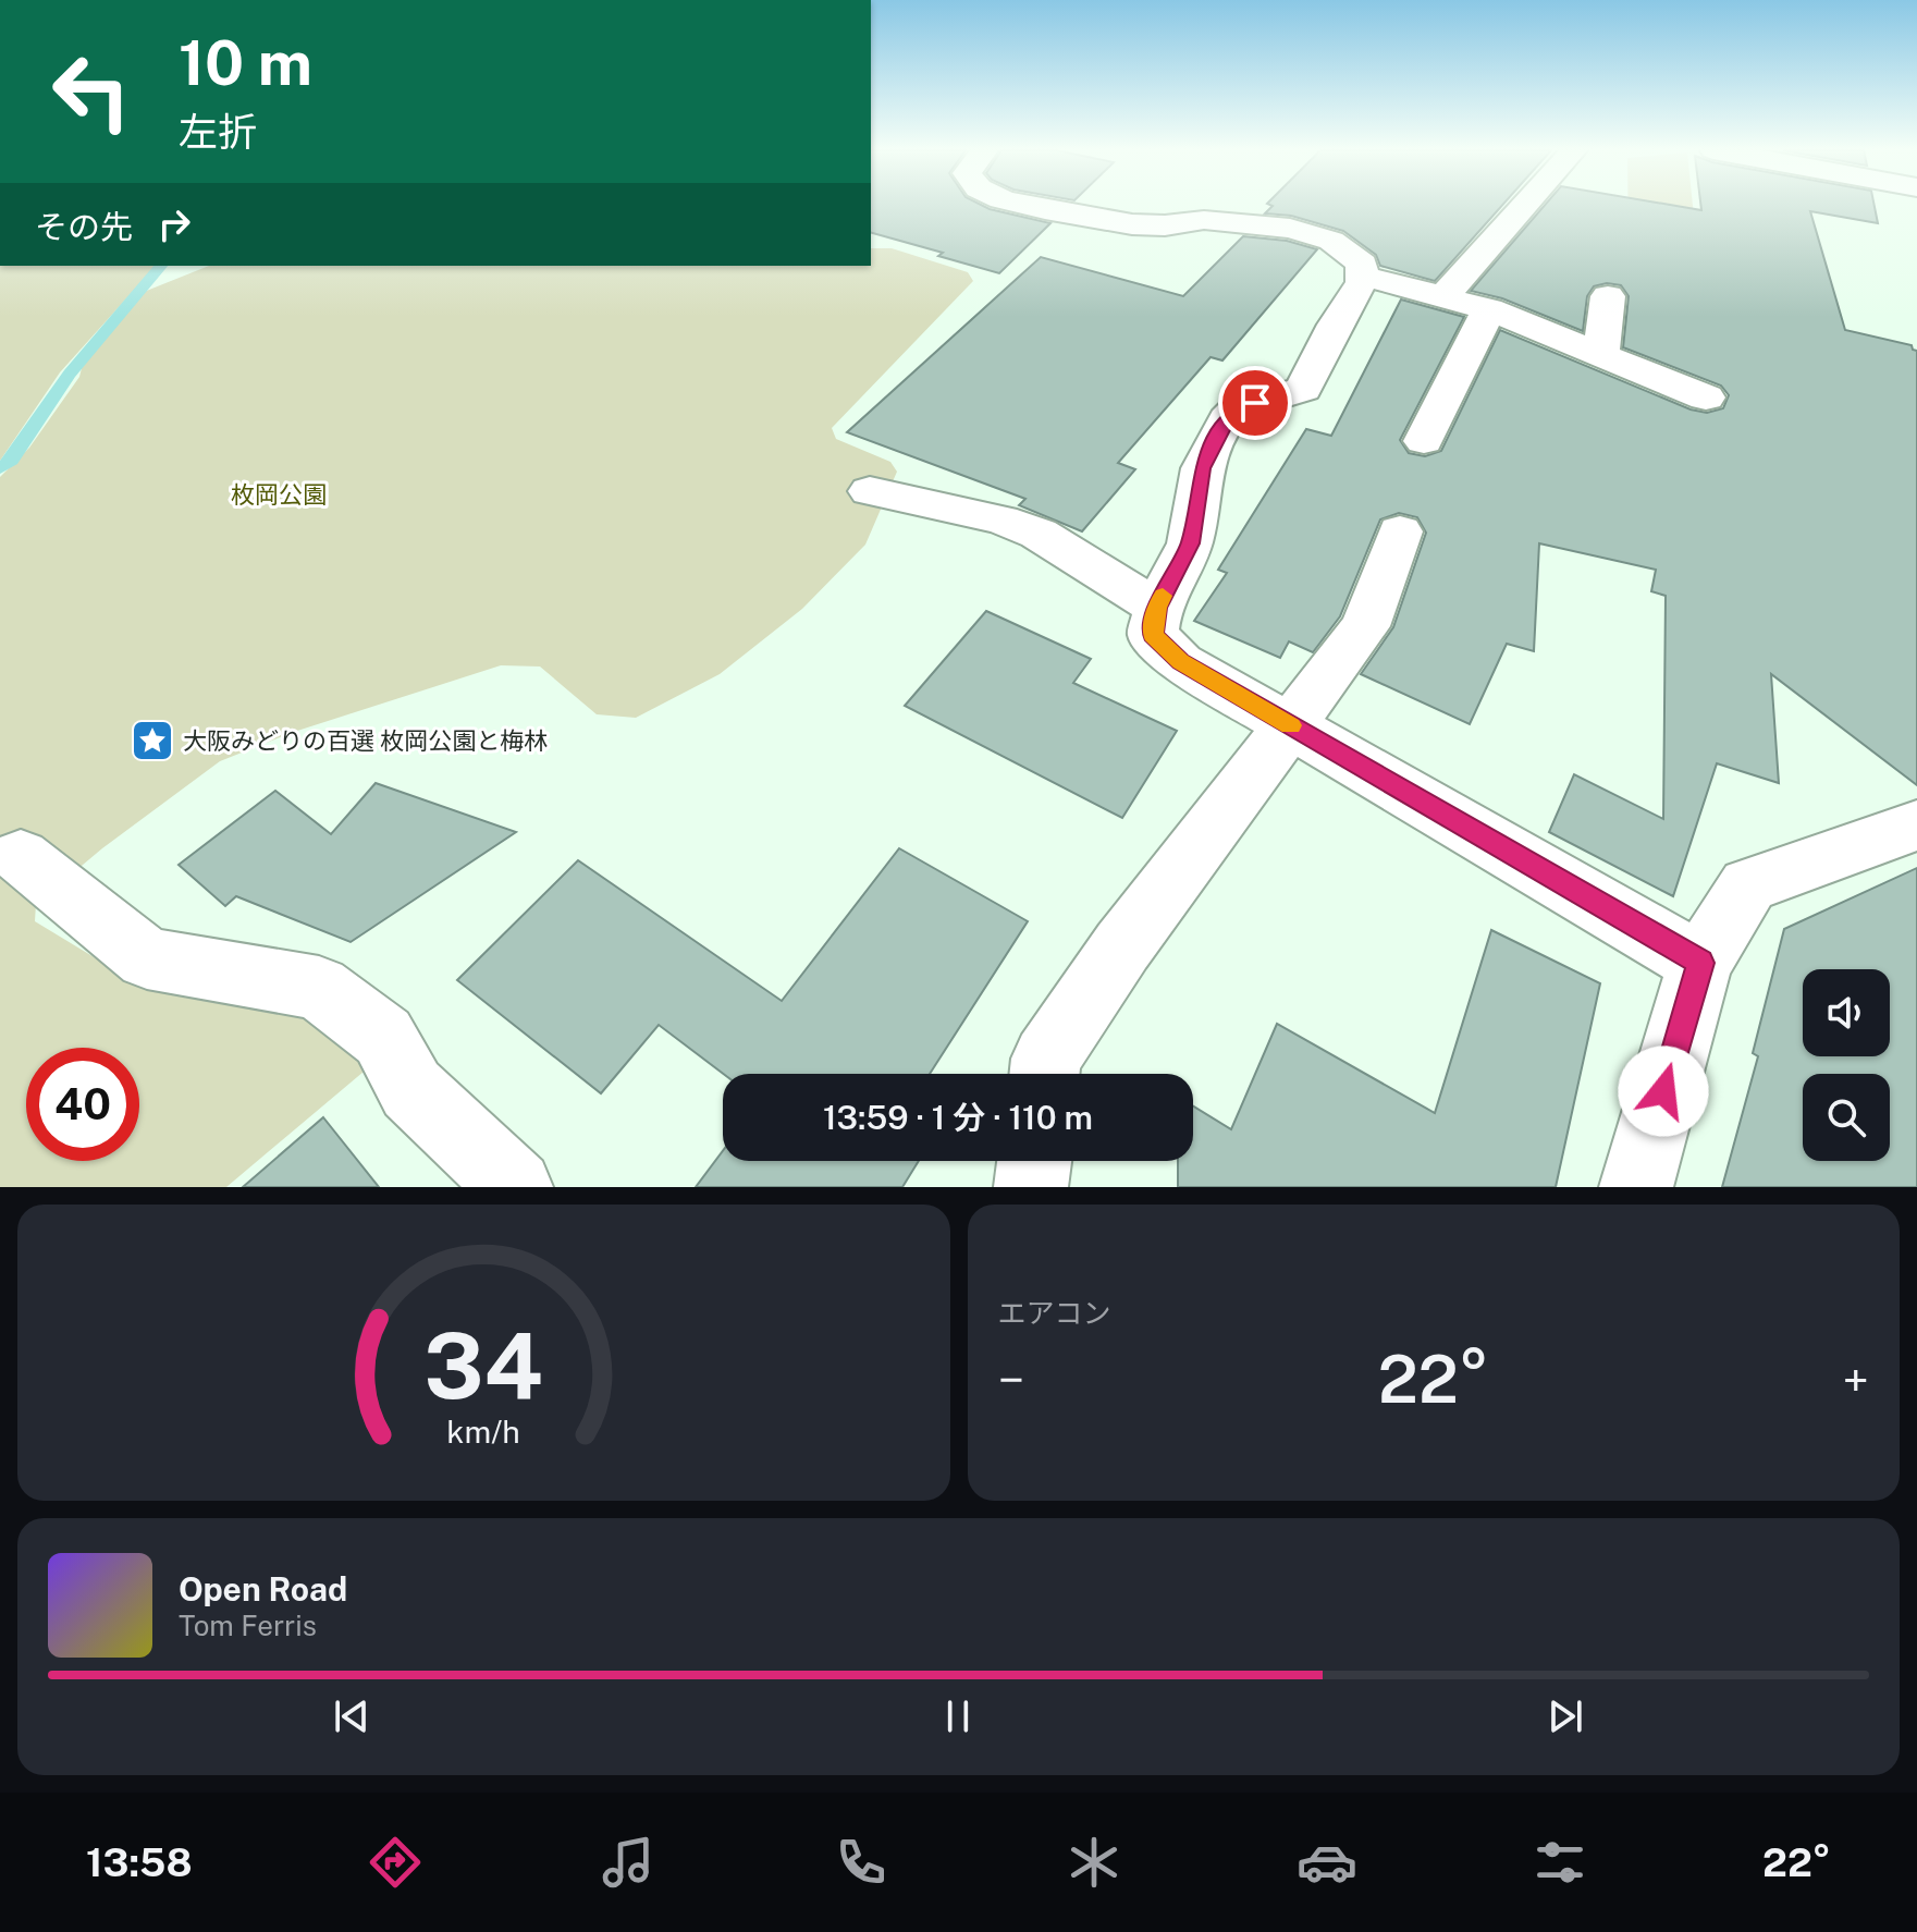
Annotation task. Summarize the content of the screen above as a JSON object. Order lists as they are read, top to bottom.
{
  "parks": ["枚岡公園"],
  "places": {
    "place": ["大阪みどりの百選 枚岡公園と梅林"]
  },
  "page": {
    "turn": ["10 m", "左折"],
    "then": "その先",
    "limit": "40",
    "trip": "13:59 · 1 分 · 110 m",
    "tile": "エアコン",
    "heat": ["−", "22°", "+"],
    "song": ["Open Road", "Tom Ferris"],
    "tabs": ["13:58", "22°"],
    "gauge": ["34", "km/h"]
  }
}
